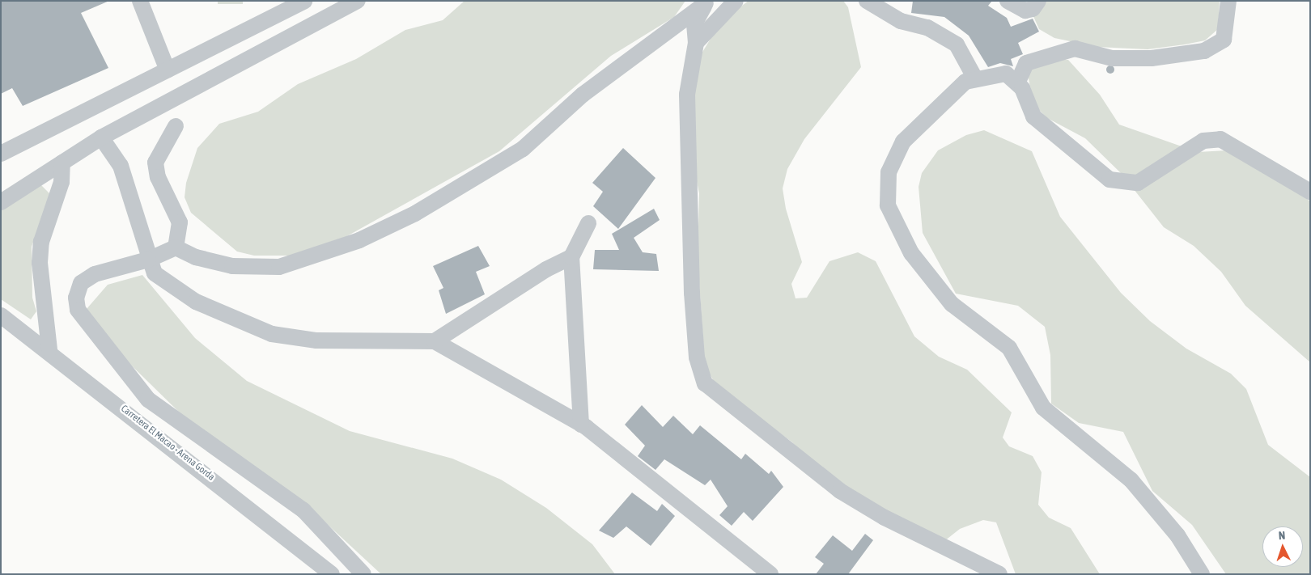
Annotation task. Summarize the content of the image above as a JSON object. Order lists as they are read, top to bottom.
{
  "streets": {
    "street": ["Carretera El Macao - Arena Gorda"]
  },
  "north": "top"
}
